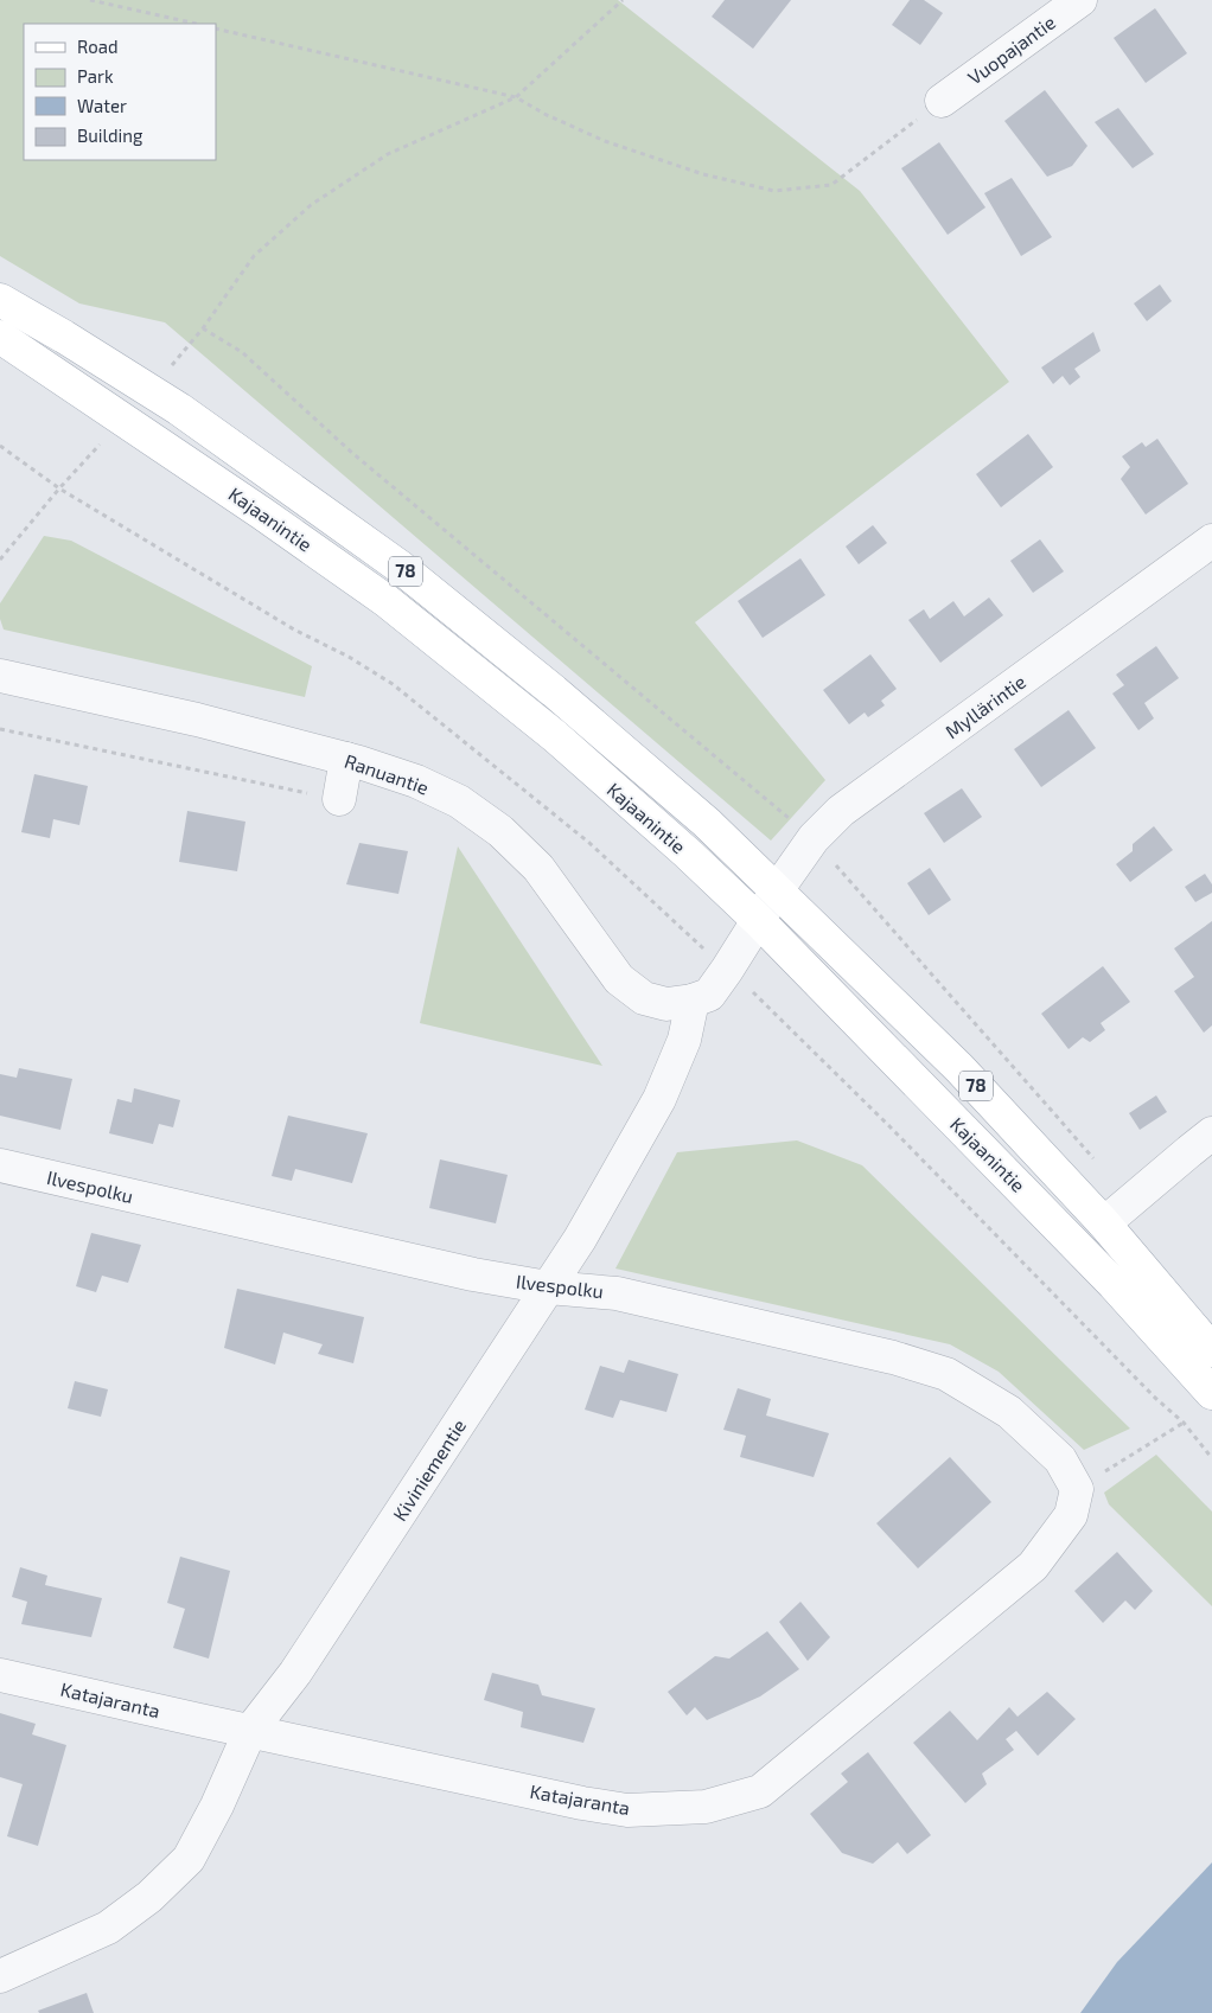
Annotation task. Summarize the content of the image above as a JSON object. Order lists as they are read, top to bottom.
{
  "streets": {
    "main road": ["Kajaanintie", "78"],
    "street": [
      "Vuopajantie",
      "Myllärintie",
      "Ranuantie",
      "Ilvespolku",
      "Kiviniementie",
      "Katajaranta"
    ]
  },
  "crossings": [
    ["Kajaanintie", "Myllärintie"],
    ["Ranuantie", "Kiviniementie"],
    ["Ilvespolku", "Kiviniementie"],
    ["Ilvespolku", "Katajaranta"],
    ["Kiviniementie", "Katajaranta"]
  ],
  "legend": [
    "Road",
    "Park",
    "Water",
    "Building"
  ]
}
